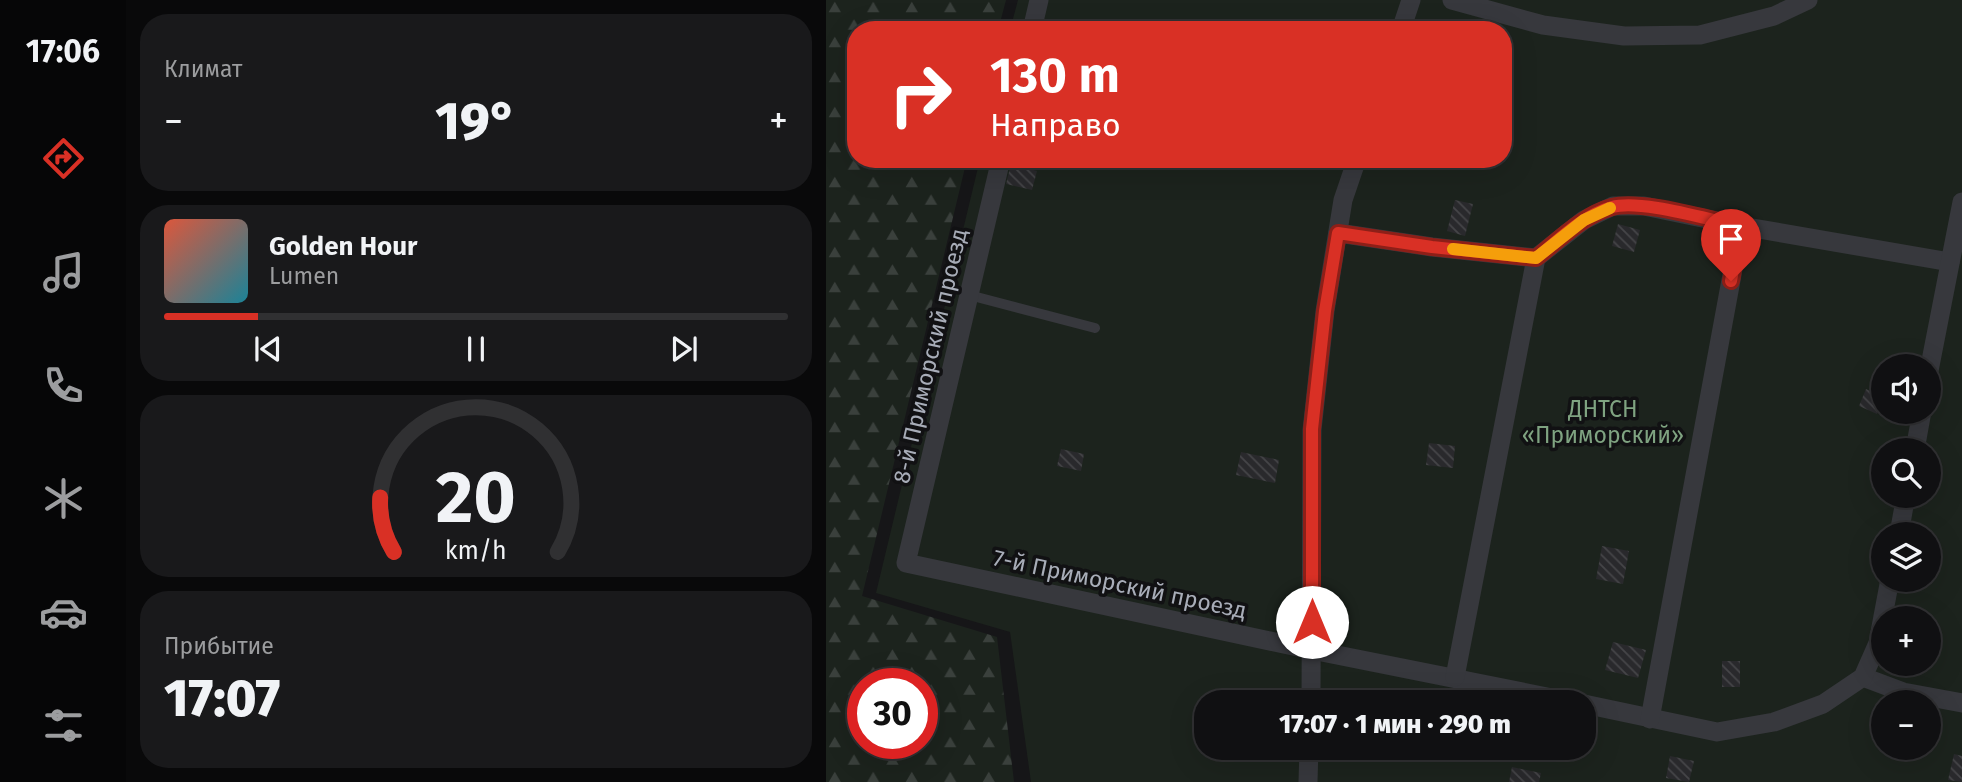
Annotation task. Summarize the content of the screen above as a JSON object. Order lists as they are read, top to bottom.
{
  "streets": {
    "street": ["8-й Приморский проезд", "7-й Приморский проезд"]
  },
  "crossings": [
    ["8-й Приморский проезд", "7-й Приморский проезд"]
  ],
  "parks": ["ДНТСН «Приморский»"],
  "page": {
    "tabs": "17:06",
    "tile": [
      "Климат",
      ["Прибытие", "17:07"]
    ],
    "turn": ["130 m", "Направо"],
    "heat": ["−", "19°", "+"],
    "song": ["Golden Hour", "Lumen"],
    "map_buttons": ["+", "−"],
    "limit": "30",
    "trip": "17:07 · 1 мин · 290 m",
    "gauge": ["20", "km/h"]
  }
}
